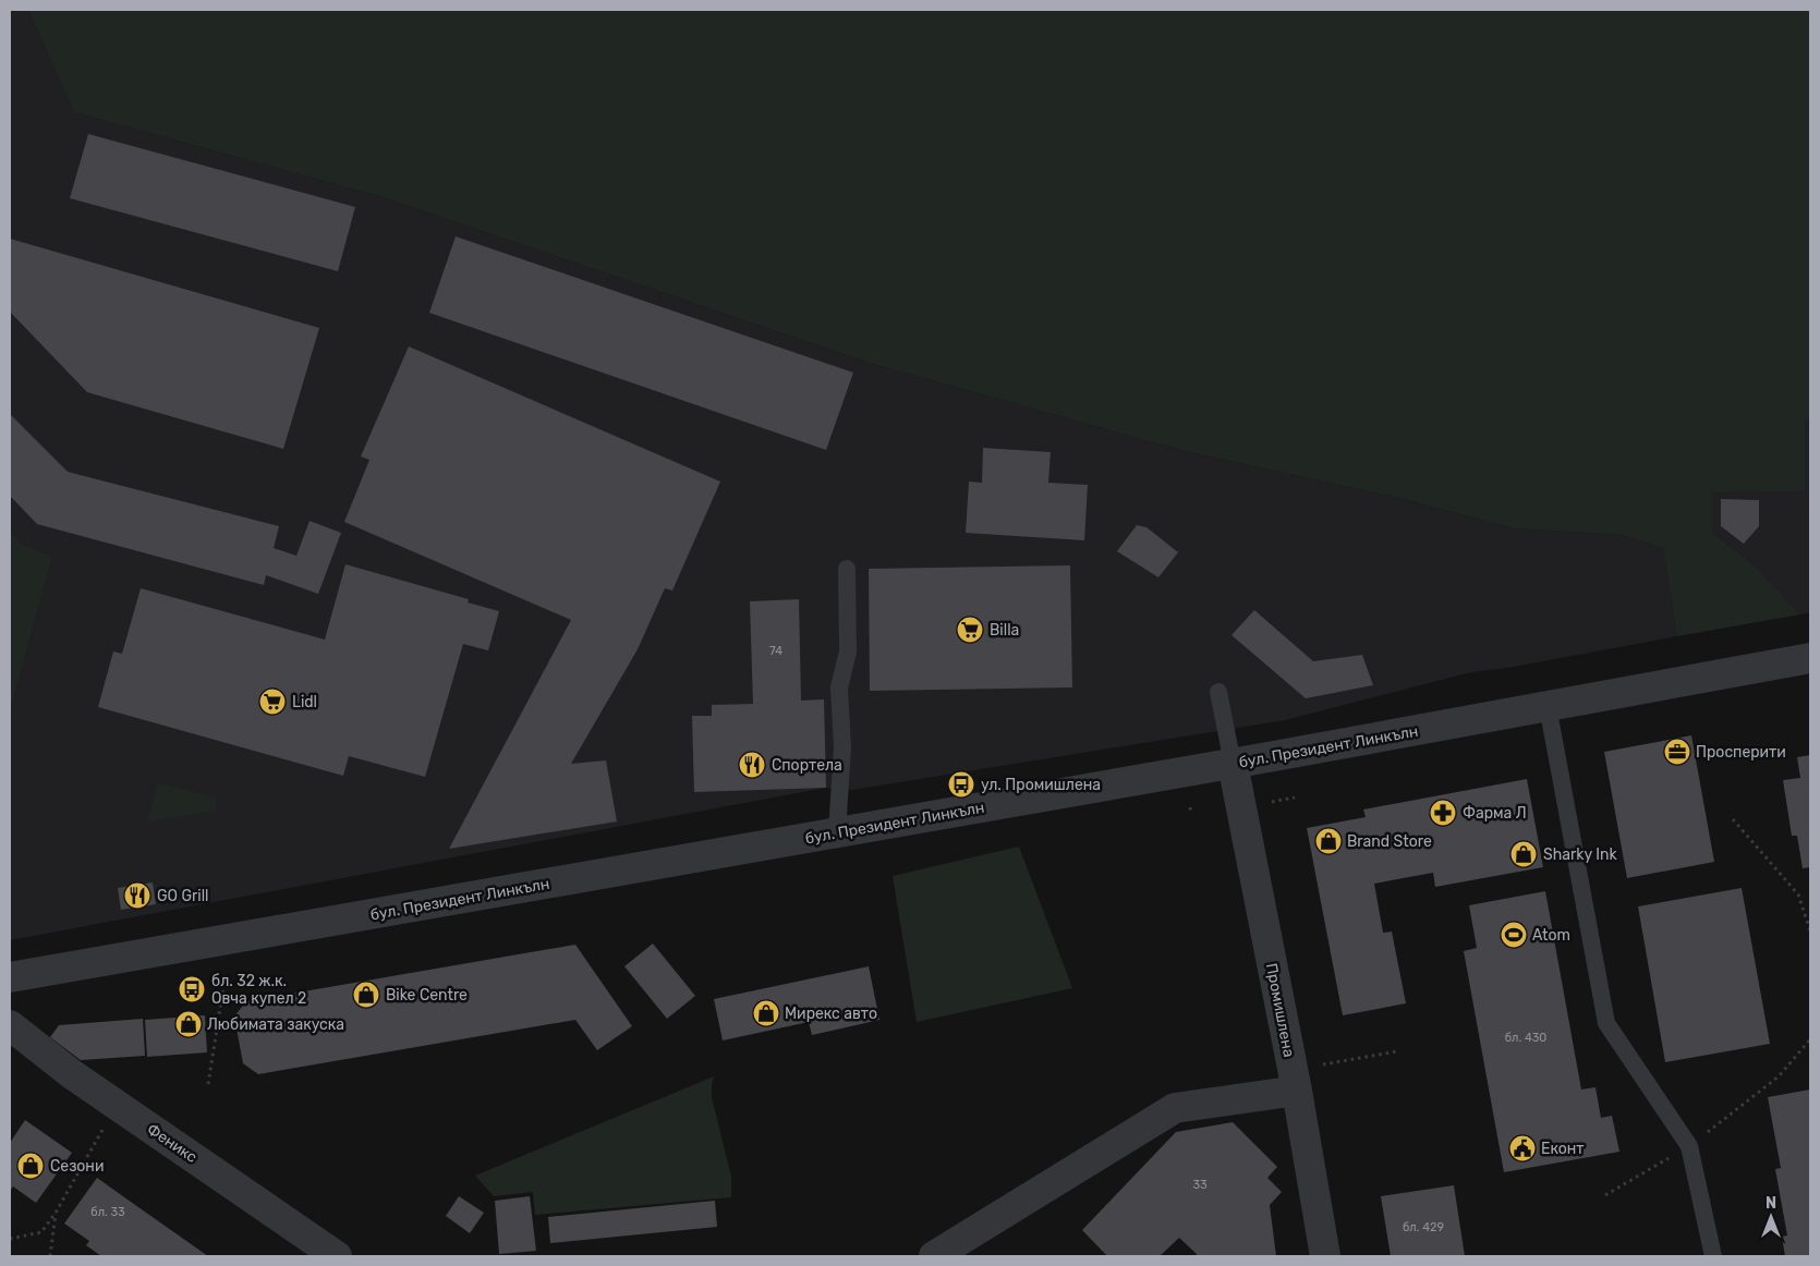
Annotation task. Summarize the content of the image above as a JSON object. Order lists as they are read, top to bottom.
{
  "streets": {
    "street": ["бул. Президент Линкълн", "Промишлена", "Феникс"]
  },
  "crossings": [
    ["бул. Президент Линкълн", "Промишлена"]
  ],
  "places": {
    "supermarket": ["Billa", "Lidl"],
    "office": ["Просперити"],
    "restaurant": ["Спортела", "GO Grill"],
    "bus stop": ["ул. Промишлена", "бл. 32 ж.к. Овча купел 2"],
    "pharmacy": ["Фарма Л"],
    "shop": [
      "Brand Store",
      "Sharky Ink",
      "Bike Centre",
      "Мирекс авто",
      "Любимата закуска",
      "Сезони"
    ],
    "sports": ["Atom"],
    "public building": ["Еконт"]
  },
  "house_numbers": [
    "74",
    "бл. 430",
    "33",
    "бл. 33",
    "бл. 429"
  ],
  "north": "top"
}
